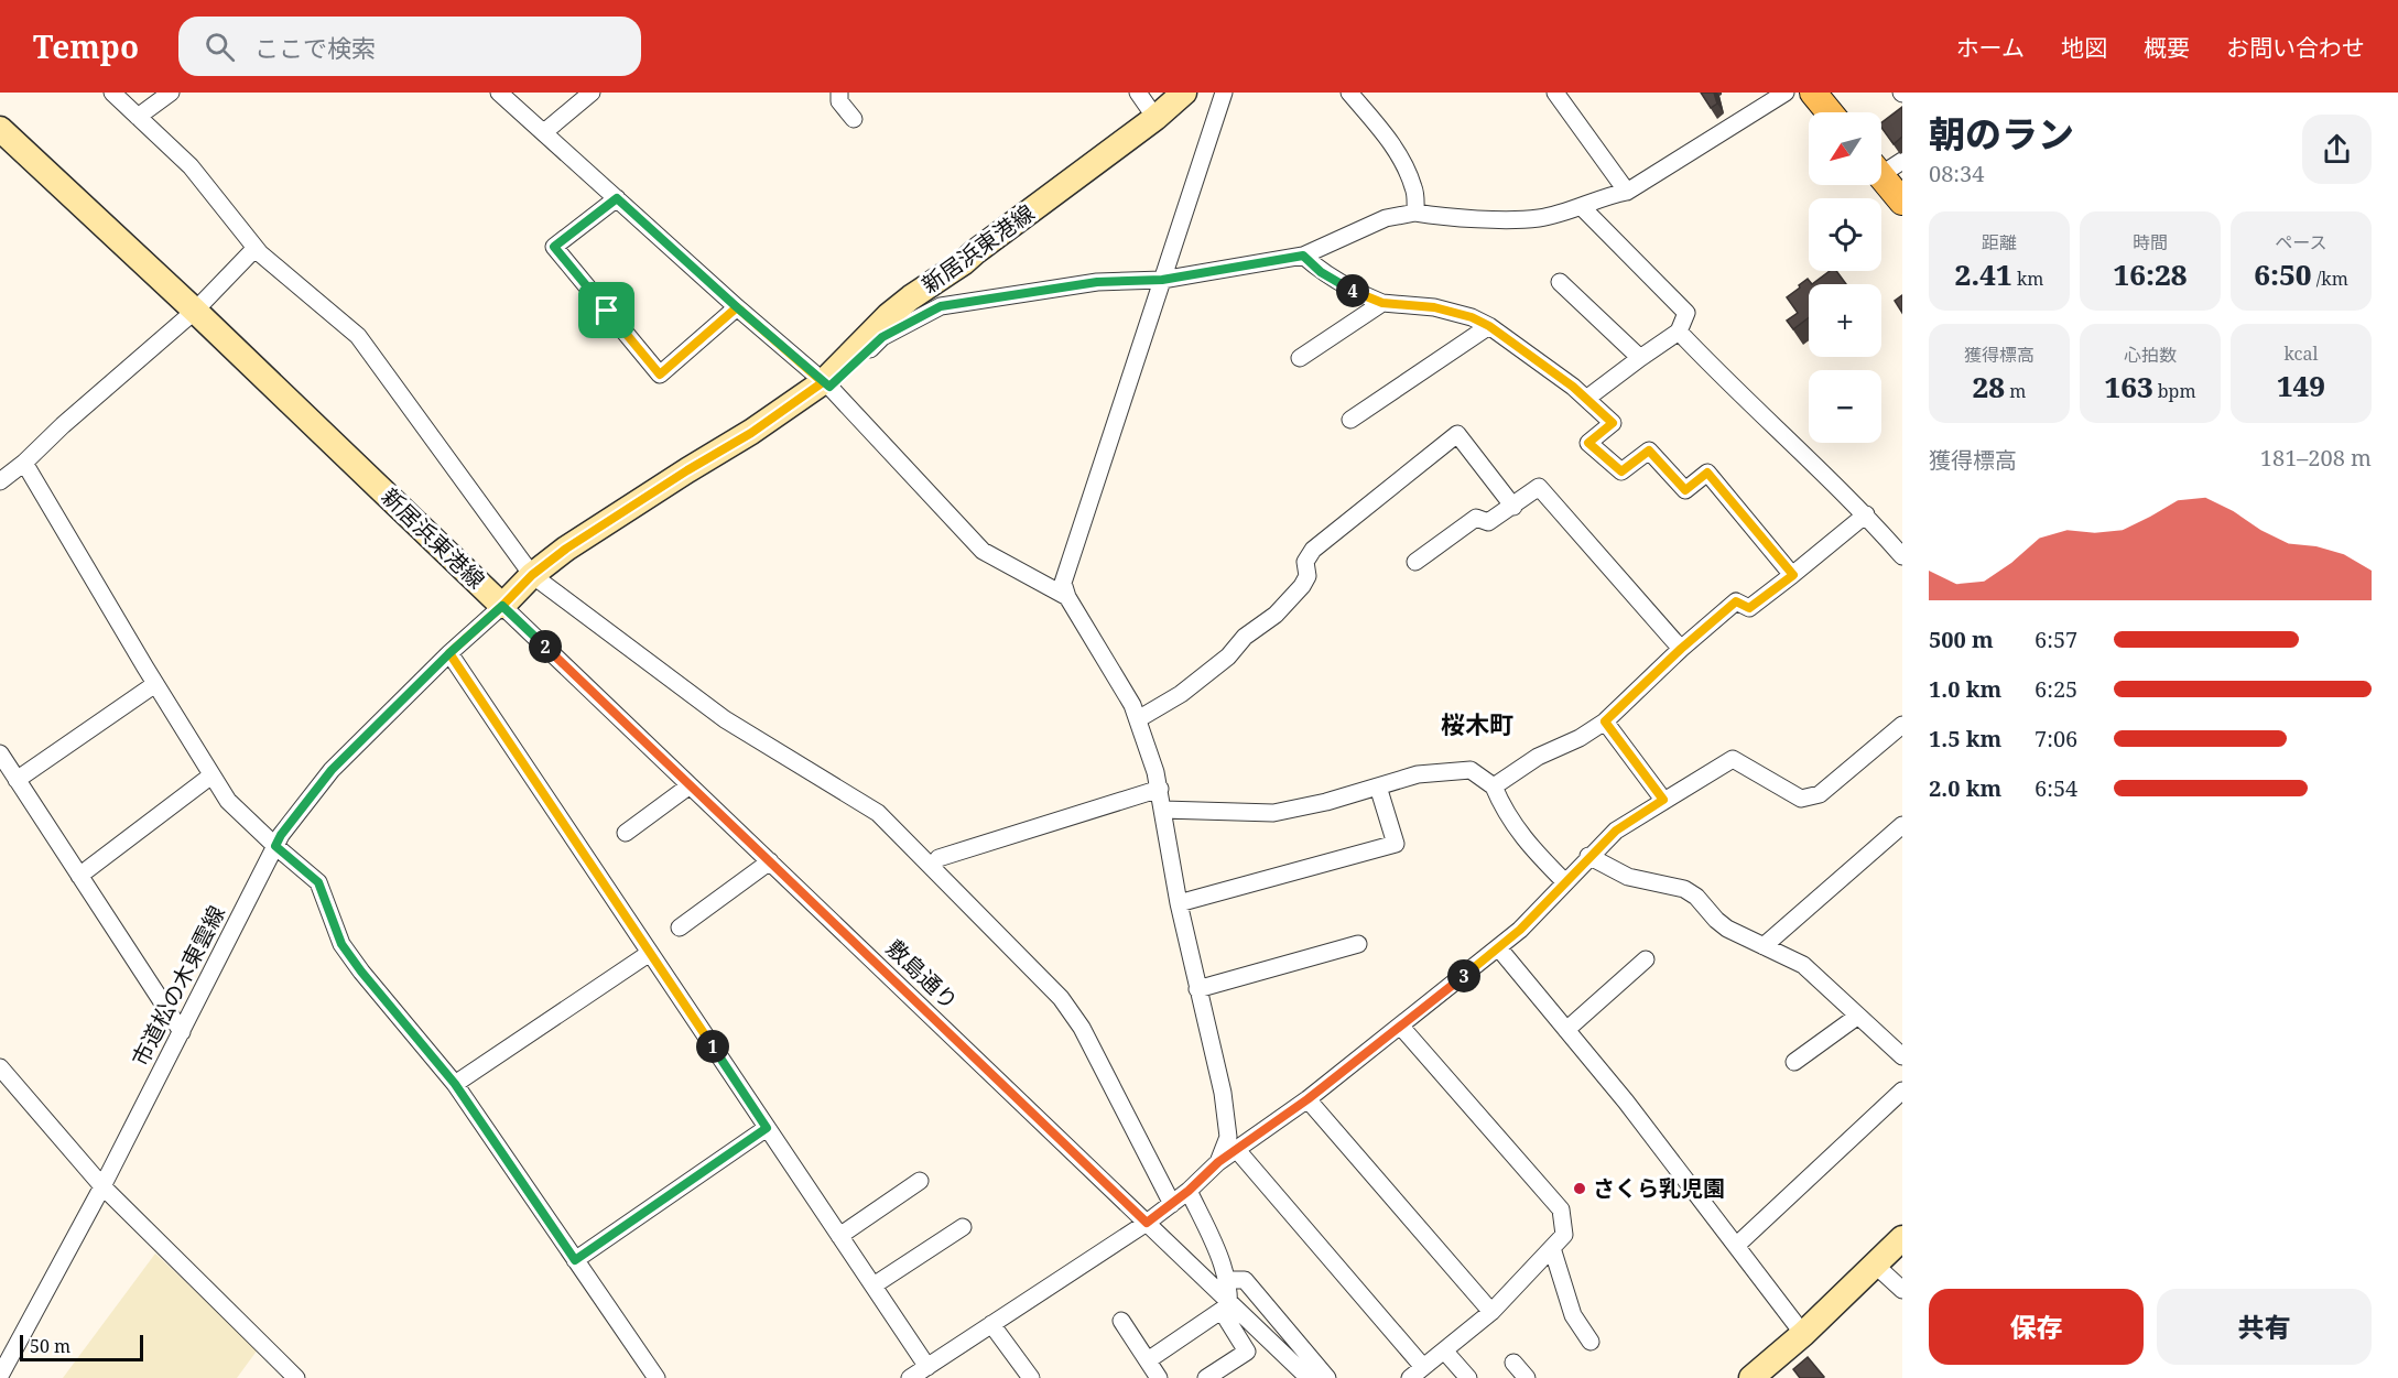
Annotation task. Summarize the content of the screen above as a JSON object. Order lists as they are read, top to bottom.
{
  "streets": {
    "main road": ["新居浜東港線"],
    "street": ["敷島通り", "市道松の木東雲線"]
  },
  "crossings": [
    ["新居浜東港線", "敷島通り"],
    ["新居浜東港線", "市道松の木東雲線"],
    ["敷島通り", "市道松の木東雲線"]
  ],
  "districts": ["桜木町"],
  "places": ["さくら乳児園"],
  "scale_bar": "50 m",
  "north": "bottom left",
  "page": {
    "header": "Tempo",
    "search": "ここで検索",
    "nav": [
      "ホーム",
      "地図",
      "概要",
      "お問い合わせ"
    ],
    "heading": ["朝のラン", "08:34"],
    "map_buttons": ["+", "−"],
    "stats": [
      ["距離", "2.41 km"],
      ["時間", "16:28"],
      ["ペース", "6:50 /km"],
      ["獲得標高", "28 m"],
      ["心拍数", "163 bpm"],
      ["kcal", "149"]
    ],
    "pins": [
      "4",
      "2",
      "3",
      "1"
    ],
    "chart": ["獲得標高", "181–208 m"],
    "list": [
      {
        "name": "500 m",
        "note": "6:57"
      },
      {
        "name": "1.0 km",
        "note": "6:25"
      },
      {
        "name": "1.5 km",
        "note": "7:06"
      },
      {
        "name": "2.0 km",
        "note": "6:54"
      }
    ],
    "buttons": ["保存", "共有"],
    "scale": "50 m"
  }
}
